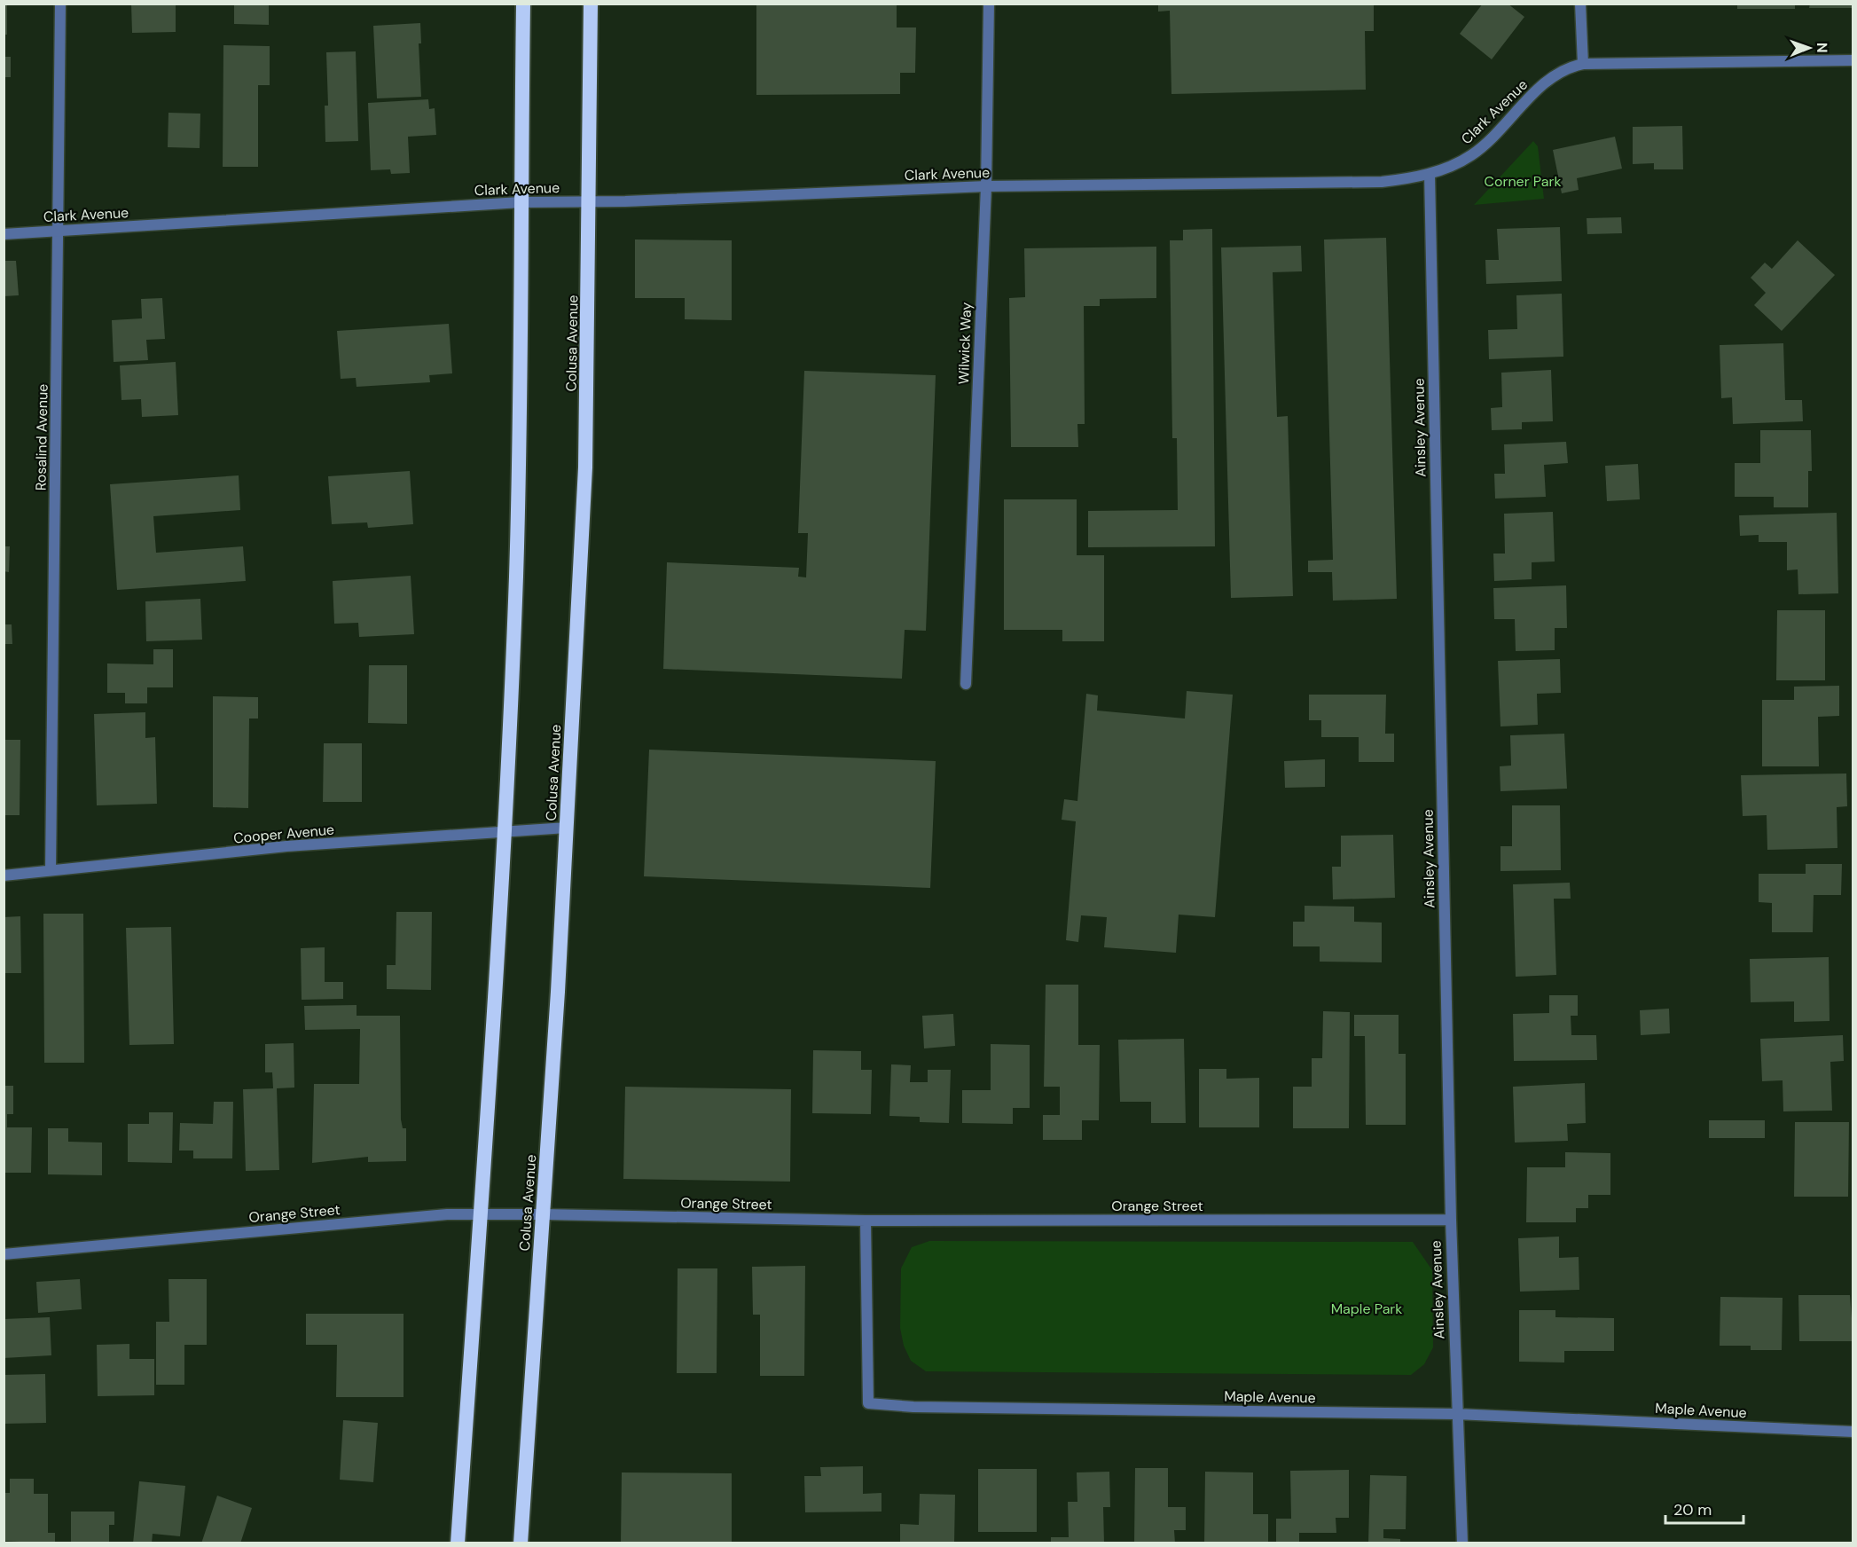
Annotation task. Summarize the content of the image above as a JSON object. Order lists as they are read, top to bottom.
{
  "streets": {
    "highway": ["Colusa Avenue"],
    "street": [
      "Clark Avenue",
      "Wilwick Way",
      "Ainsley Avenue",
      "Rosalind Avenue",
      "Cooper Avenue",
      "Orange Street",
      "Maple Avenue"
    ]
  },
  "crossings": [
    ["Clark Avenue", "Colusa Avenue"],
    ["Clark Avenue", "Wilwick Way"],
    ["Clark Avenue", "Ainsley Avenue"],
    ["Clark Avenue", "Rosalind Avenue"],
    ["Colusa Avenue", "Cooper Avenue"],
    ["Colusa Avenue", "Orange Street"],
    ["Ainsley Avenue", "Orange Street"],
    ["Ainsley Avenue", "Maple Avenue"],
    ["Rosalind Avenue", "Cooper Avenue"],
    ["Orange Street", "Maple Avenue"]
  ],
  "parks": ["Corner Park", "Maple Park"],
  "scale_bar": "20 m",
  "north": "right"
}
